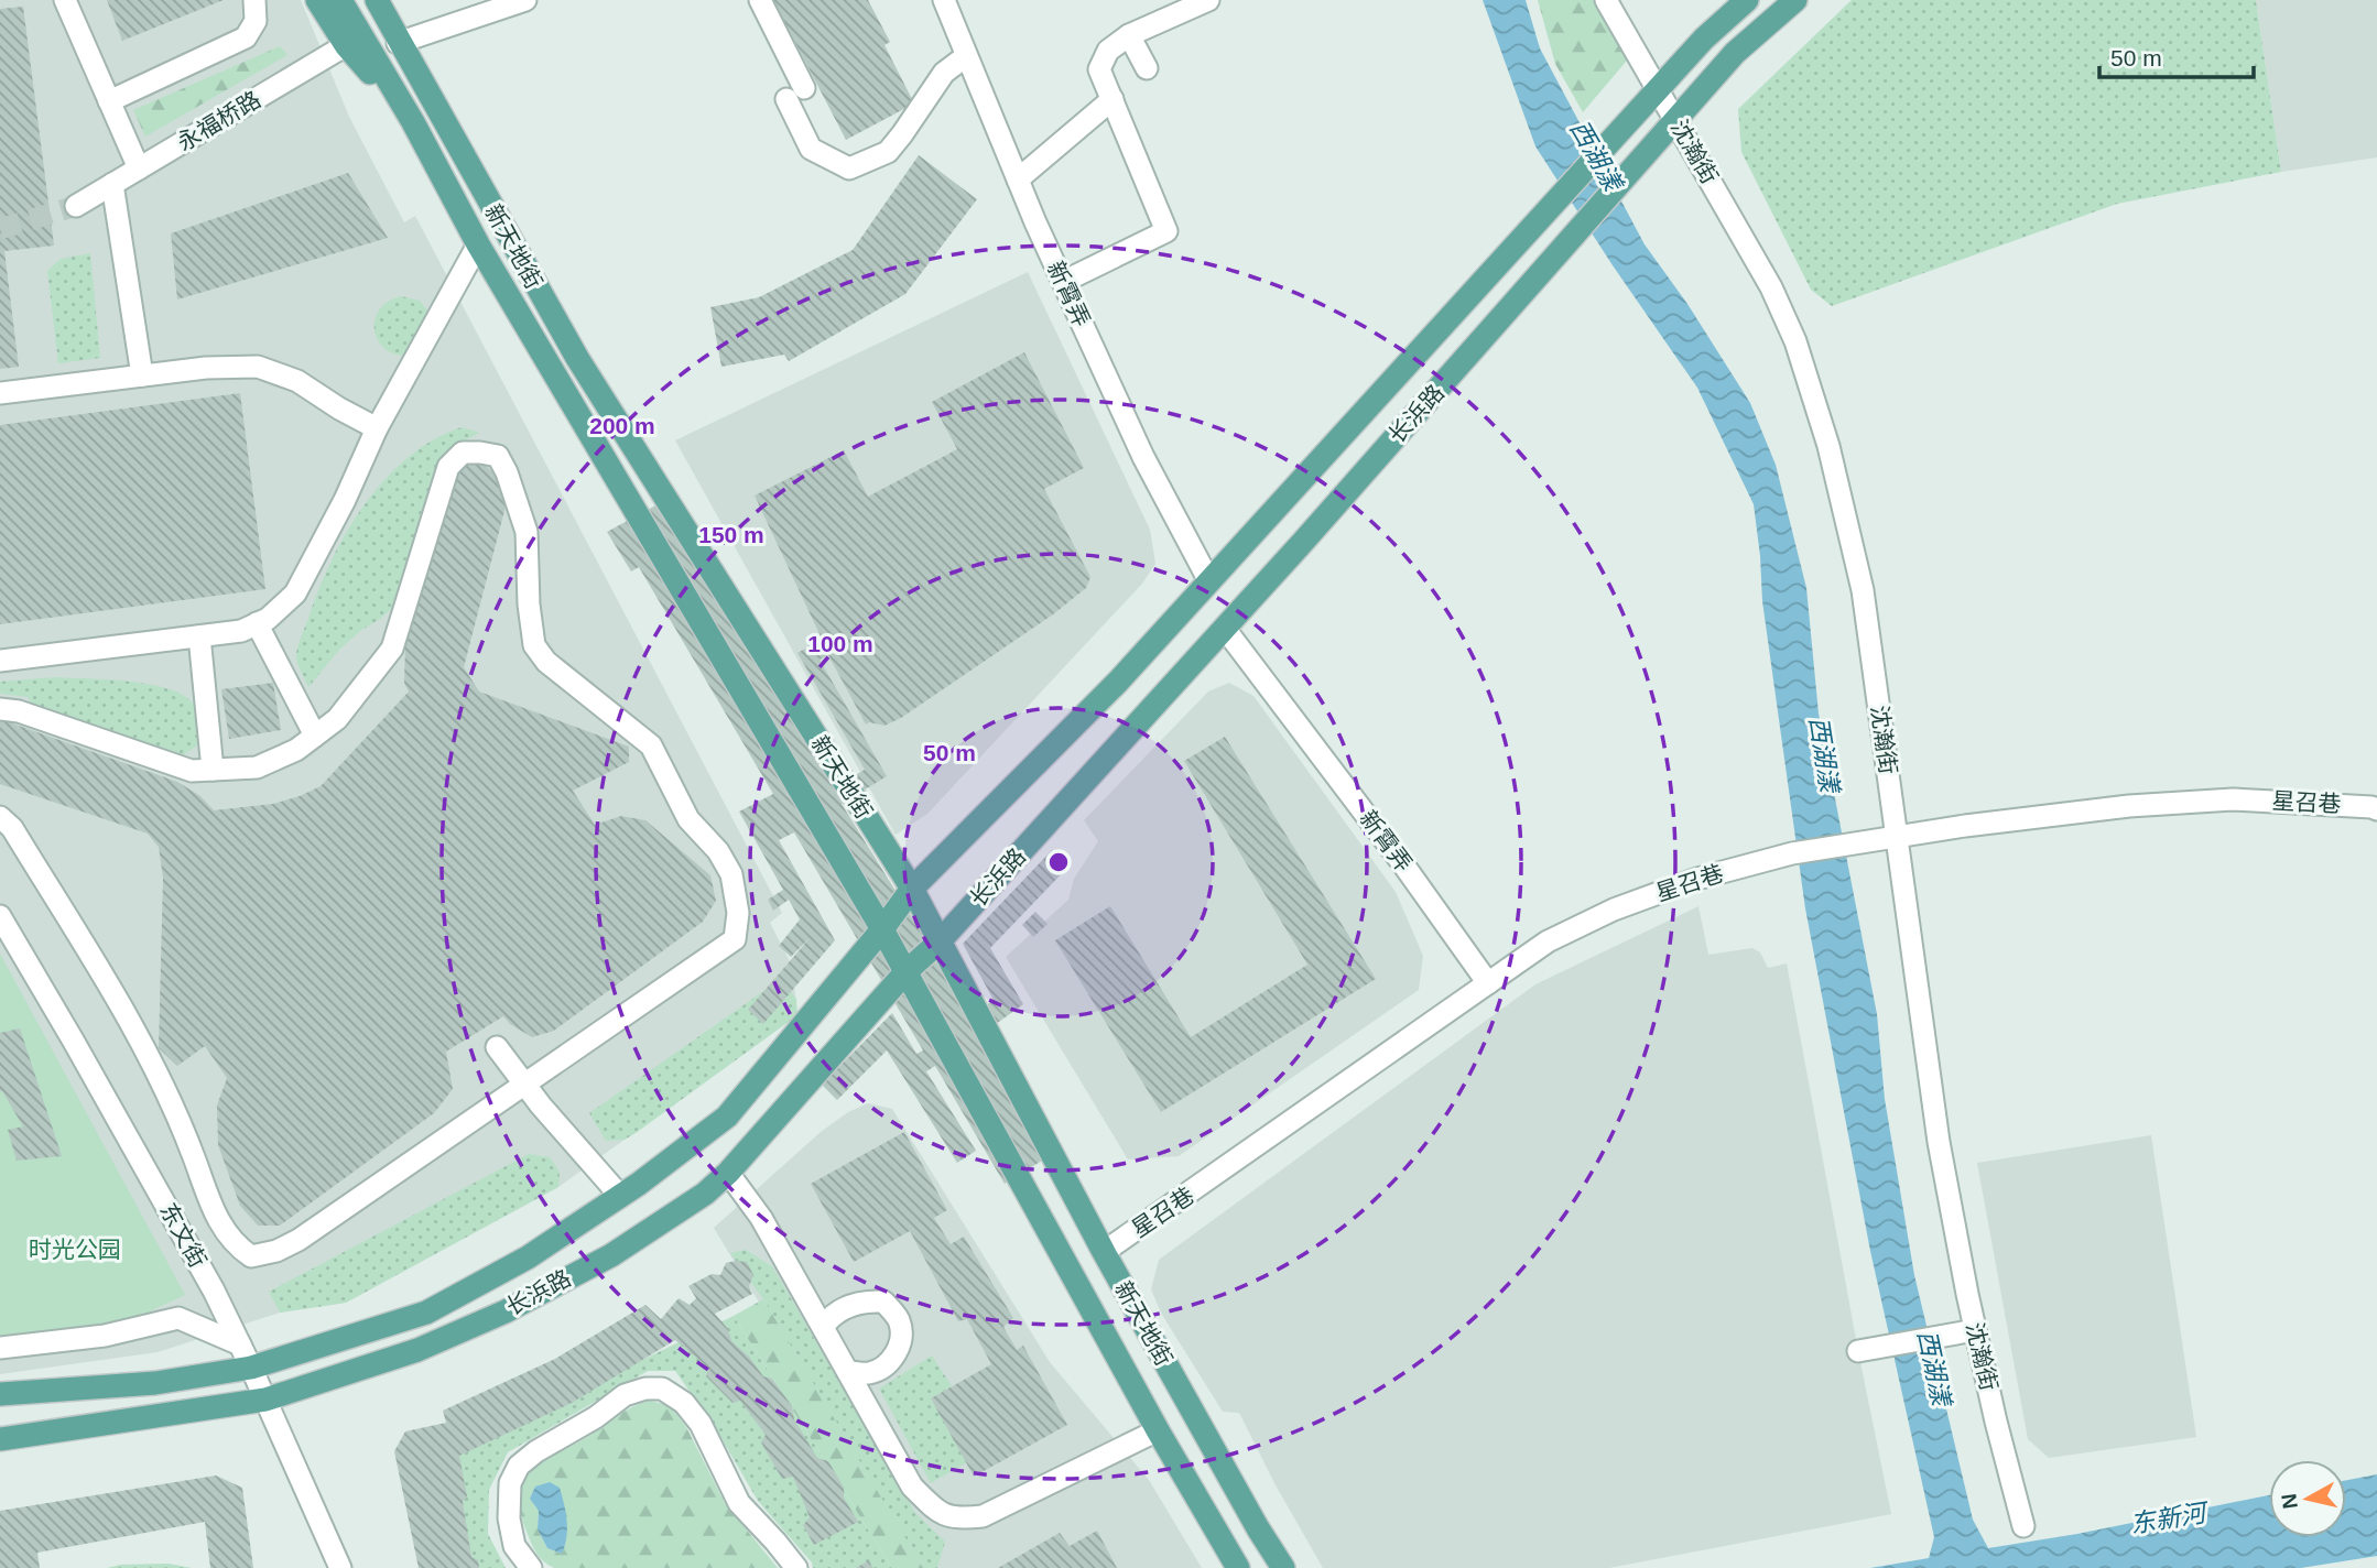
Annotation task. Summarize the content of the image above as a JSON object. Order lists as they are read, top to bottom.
{
  "streets": {
    "main road": ["新天地街", "长浜路"],
    "street": [
      "永福桥路",
      "沈瀚街",
      "新霄弄",
      "星召巷",
      "东文街"
    ]
  },
  "crossings": [
    ["永福桥路", "新天地街"],
    ["沈瀚街", "长浜路"],
    ["沈瀚街", "星召巷"],
    ["新天地街", "长浜路"],
    ["新天地街", "星召巷"],
    ["新霄弄", "长浜路"],
    ["新霄弄", "星召巷"],
    ["长浜路", "东文街"]
  ],
  "water": ["西湖漾", "东新河"],
  "parks": ["时光公园"],
  "scale_bar": "50 m",
  "north": "left",
  "rings": [
    "200 m",
    "150 m",
    "100 m",
    "50 m"
  ]
}
